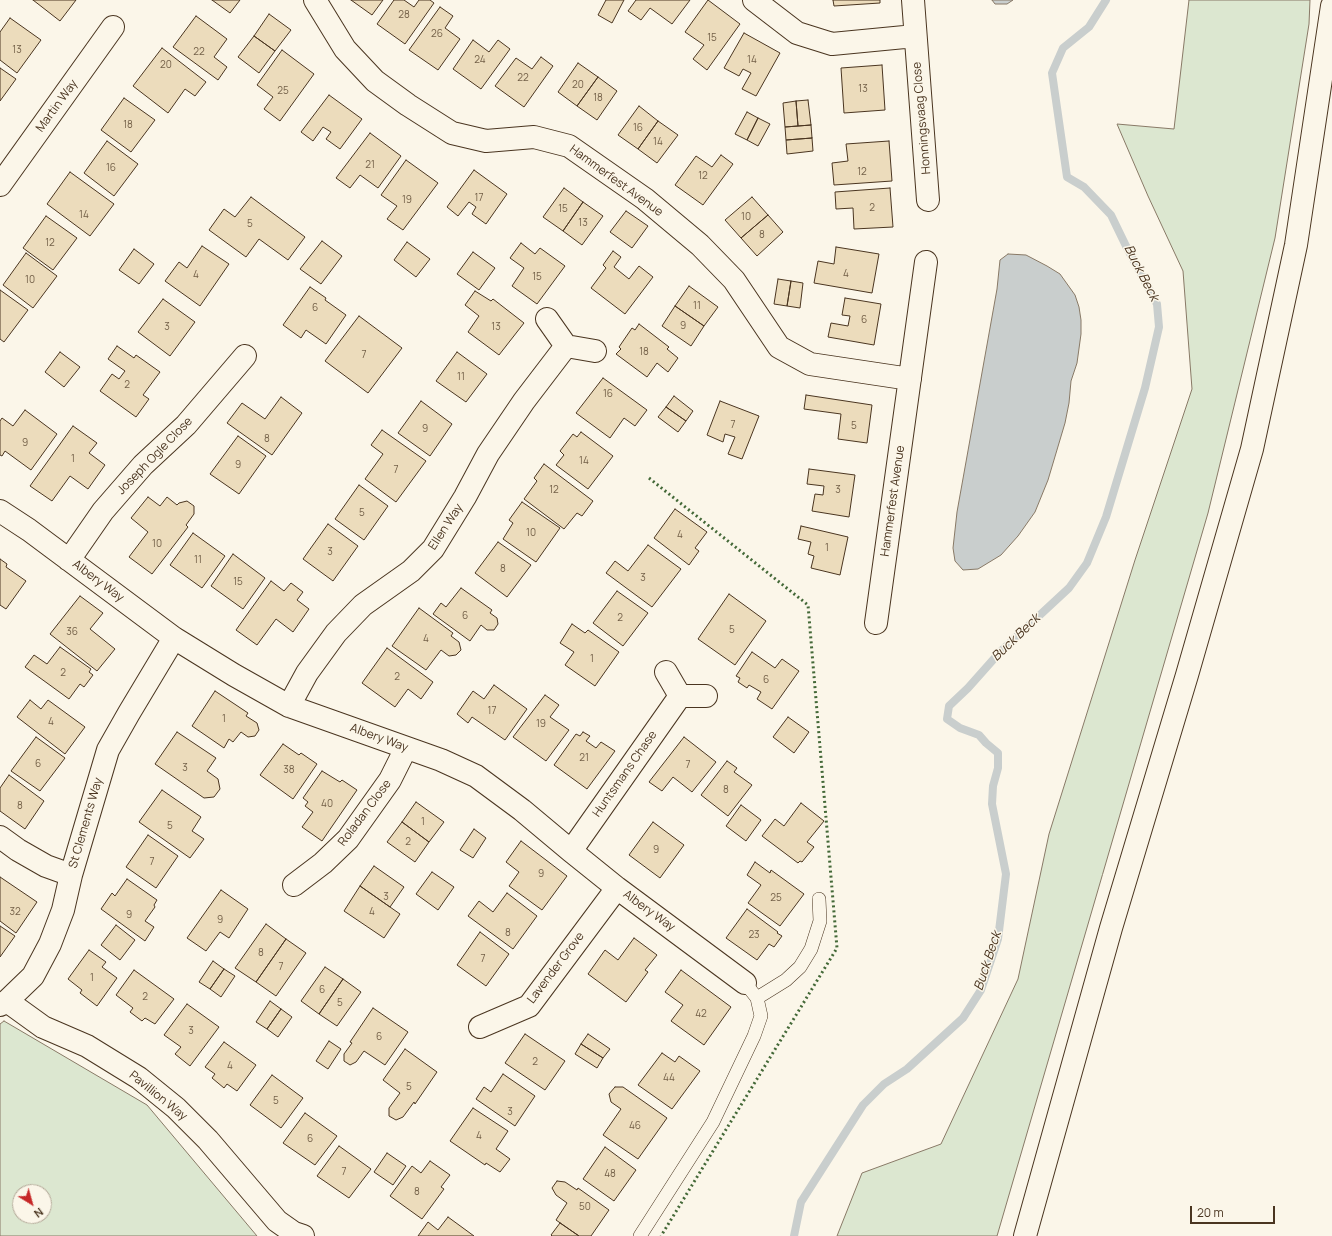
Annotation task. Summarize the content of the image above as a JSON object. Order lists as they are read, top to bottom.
{
  "streets": {
    "main road": [
      "Martin Way",
      "Honningsvaag Close",
      "Hammerfest Avenue",
      "Joseph Ogle Close",
      "Ellen Way",
      "Albery Way",
      "Huntsmans Chase",
      "Roladan Close",
      "St Clements Way",
      "Lavender Grove",
      "Pavillion Way"
    ]
  },
  "crossings": [
    ["Joseph Ogle Close", "Albery Way"],
    ["Ellen Way", "Albery Way"],
    ["Albery Way", "Huntsmans Chase"],
    ["Albery Way", "Roladan Close"],
    ["Albery Way", "St Clements Way"],
    ["Albery Way", "Lavender Grove"],
    ["St Clements Way", "Pavillion Way"]
  ],
  "water": ["Buck Beck"],
  "house_numbers": [
    "28",
    "26",
    "15",
    "13",
    "22",
    "24",
    "14",
    "20",
    "22",
    "20",
    "13",
    "25",
    "18",
    "18",
    "16",
    "14",
    "21",
    "16",
    "12",
    "12",
    "17",
    "19",
    "2",
    "15",
    "14",
    "10",
    "13",
    "5",
    "8",
    "12",
    "4",
    "4",
    "15",
    "10",
    "11",
    "6",
    "6",
    "9",
    "3",
    "13",
    "18",
    "7",
    "11",
    "2",
    "16",
    "7",
    "5",
    "9",
    "8",
    "9",
    "1",
    "14",
    "9",
    "7",
    "12",
    "3",
    "5",
    "10",
    "4",
    "10",
    "1",
    "3",
    "11",
    "8",
    "3",
    "15",
    "6",
    "2",
    "5",
    "36",
    "4",
    "1",
    "2",
    "2",
    "6",
    "17",
    "1",
    "4",
    "19",
    "21",
    "6",
    "7",
    "3",
    "38",
    "8",
    "40",
    "8",
    "1",
    "5",
    "2",
    "9",
    "7",
    "9",
    "3",
    "25",
    "32",
    "4",
    "9",
    "9",
    "8",
    "23",
    "8",
    "7",
    "7",
    "1",
    "6",
    "2",
    "5",
    "42",
    "3",
    "6",
    "2",
    "4",
    "44",
    "5",
    "5",
    "3",
    "46",
    "4",
    "6",
    "7",
    "48",
    "8",
    "50"
  ],
  "scale_bar": "20 m",
  "north": "bottom right"
}
